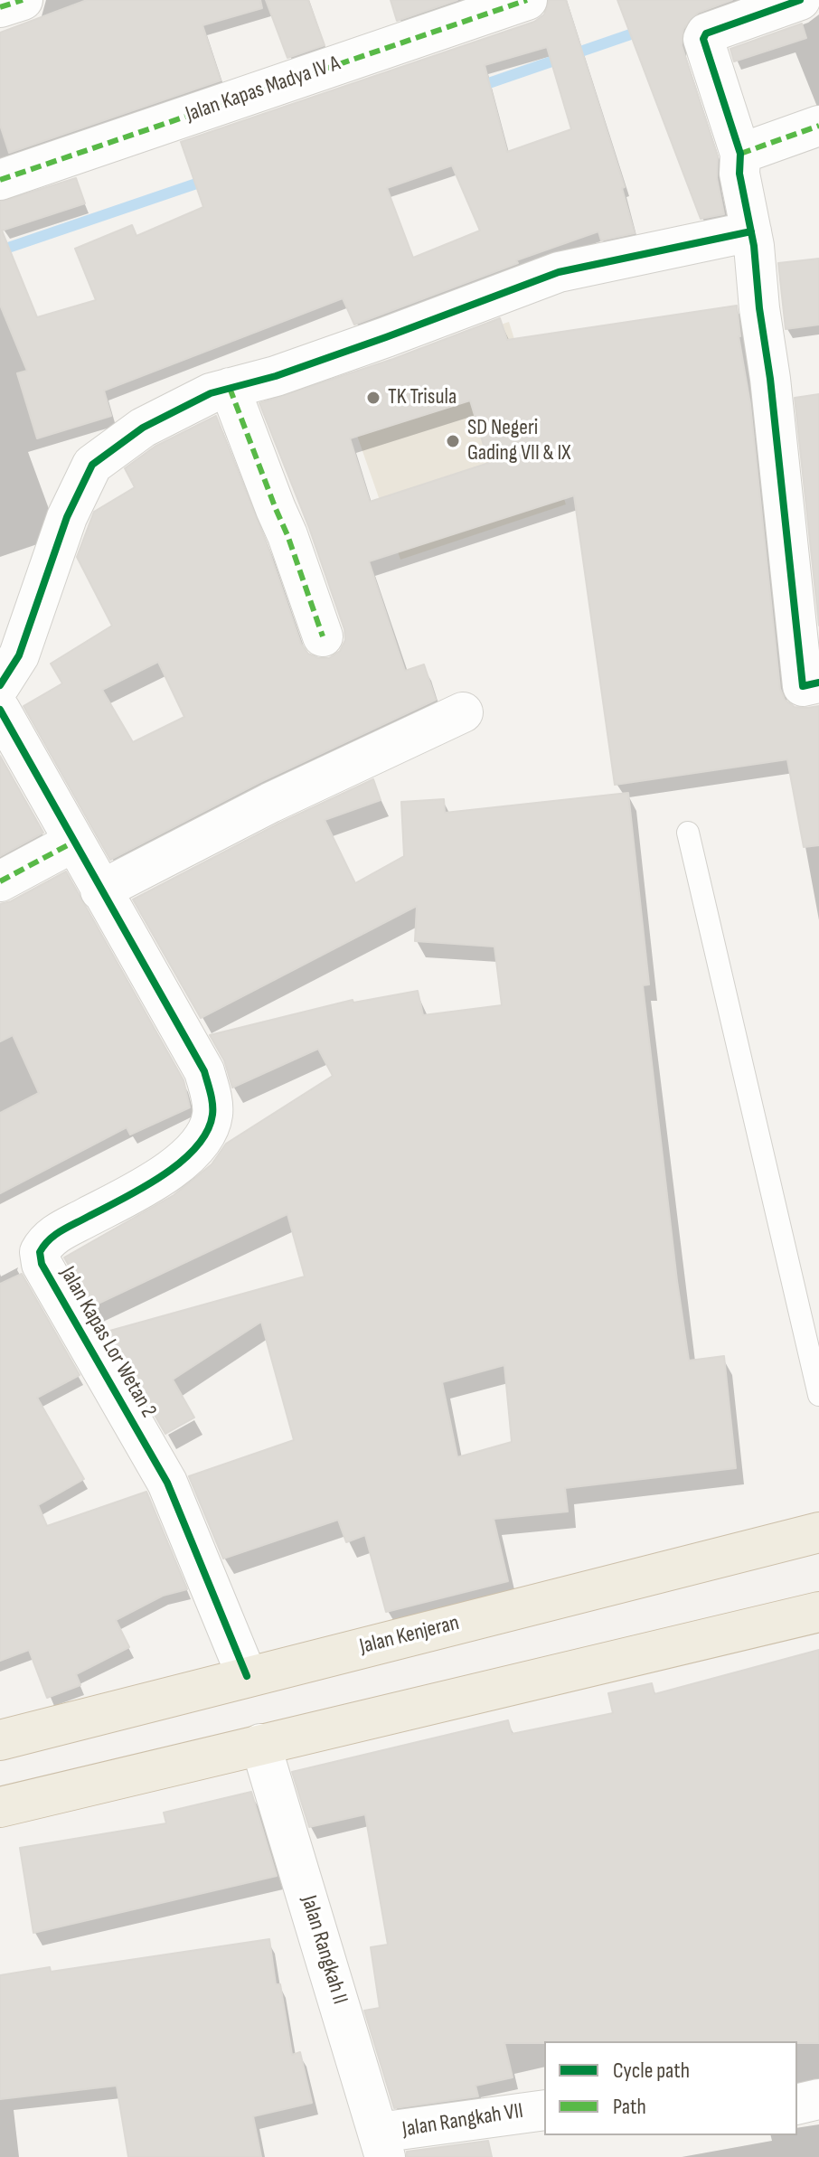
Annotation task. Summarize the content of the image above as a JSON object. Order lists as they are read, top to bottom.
{
  "streets": {
    "highway": ["Jalan Kenjeran"],
    "street": [
      "Jalan Kapas Madya IV A",
      "Jalan Kapas Lor Wetan 2",
      "Jalan Rangkah II",
      "Jalan Rangkah VII"
    ]
  },
  "crossings": [
    ["Jalan Kapas Lor Wetan 2", "Jalan Kenjeran"],
    ["Jalan Rangkah II", "Jalan Rangkah VII"]
  ],
  "places": ["TK Trisula", "SD Negeri Gading VII & IX"],
  "legend": ["Cycle path", "Path"]
}
